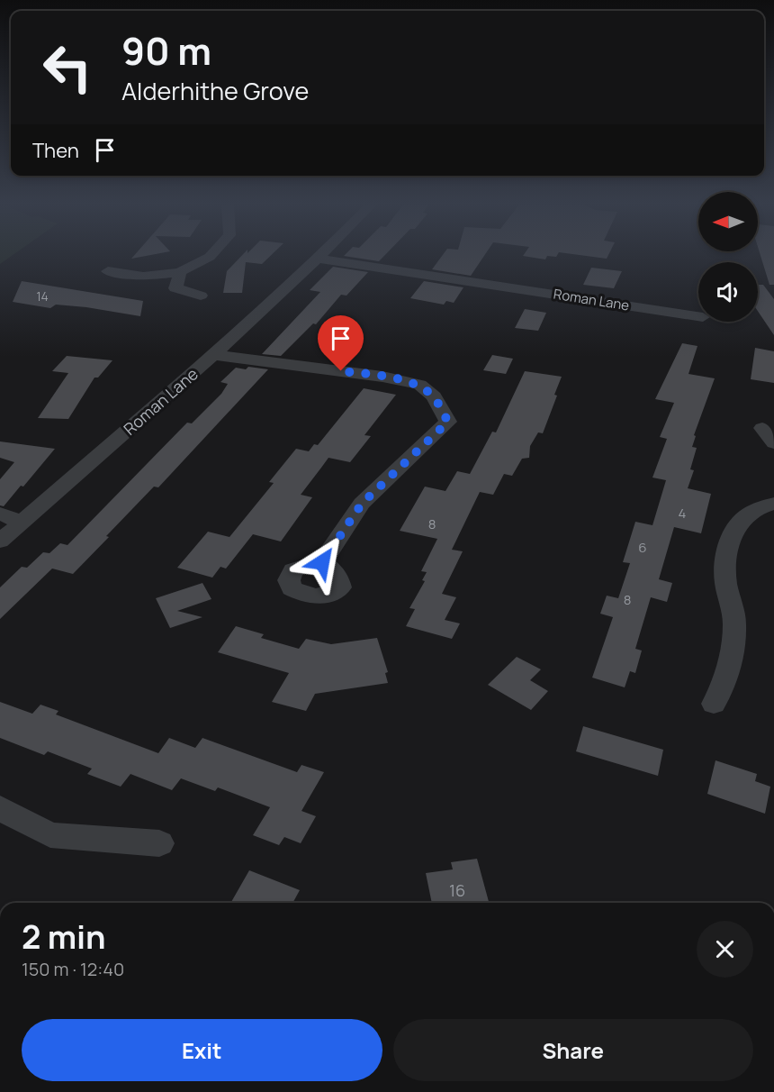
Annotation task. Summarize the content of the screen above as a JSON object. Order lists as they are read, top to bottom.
{
  "streets": {
    "street": ["Roman Lane"]
  },
  "house_numbers": [
    "14",
    "4",
    "8",
    "6",
    "8",
    "16"
  ],
  "north": "left",
  "page": {
    "turn": ["90 m", "Alderhithe Grove"],
    "then": "Then",
    "heading": ["2 min", "150 m · 12:40"],
    "buttons": ["Exit", "Share"]
  }
}
